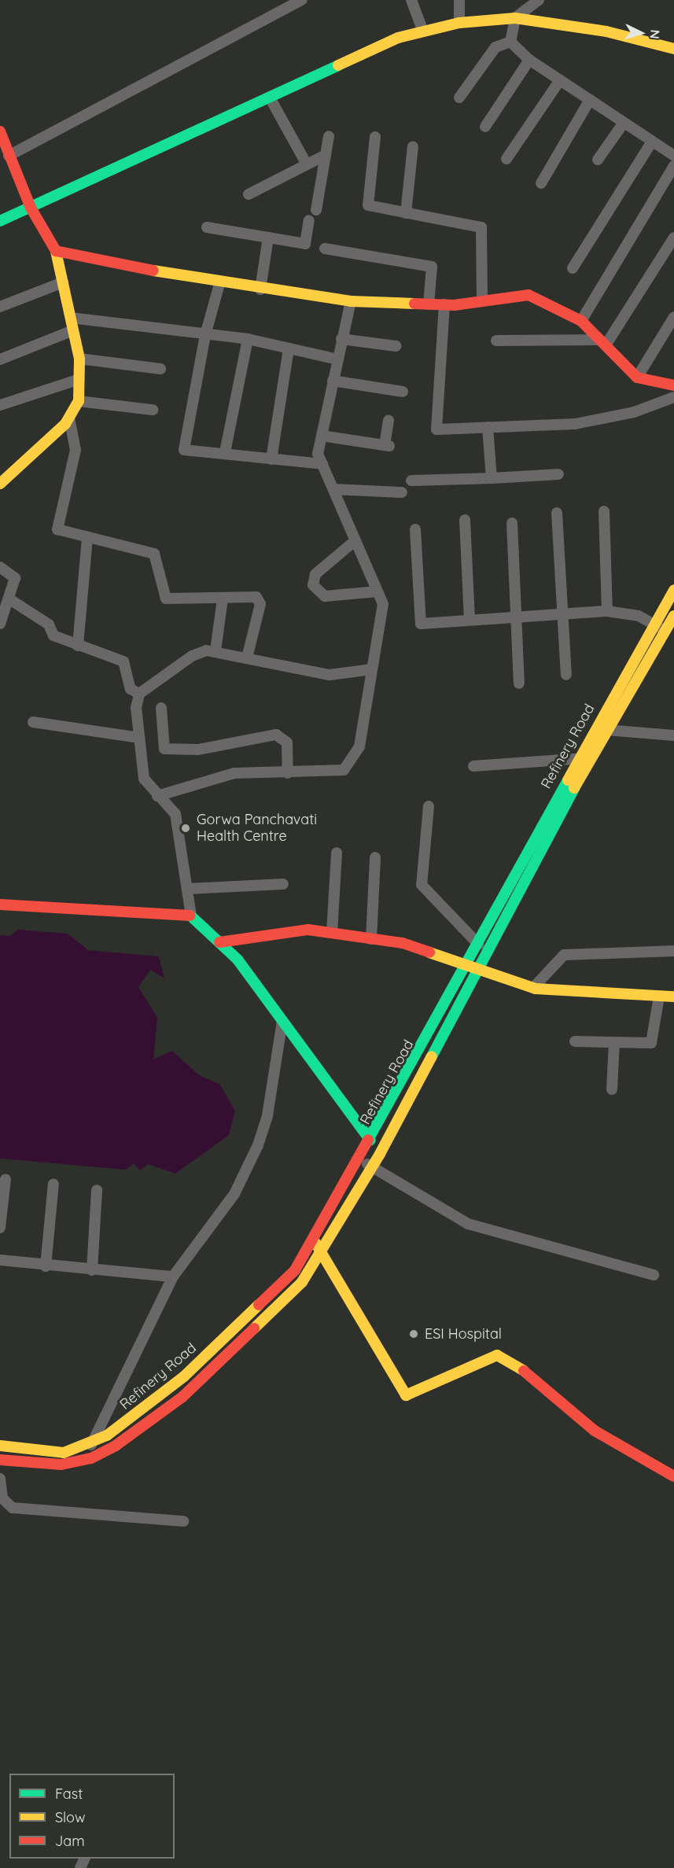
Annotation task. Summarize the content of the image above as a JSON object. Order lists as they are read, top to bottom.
{
  "streets": {
    "main road": ["Refinery Road"]
  },
  "places": ["Gorwa Panchavati Health Centre", "ESI Hospital"],
  "legend": ["Fast", "Slow", "Jam"],
  "north": "right"
}
